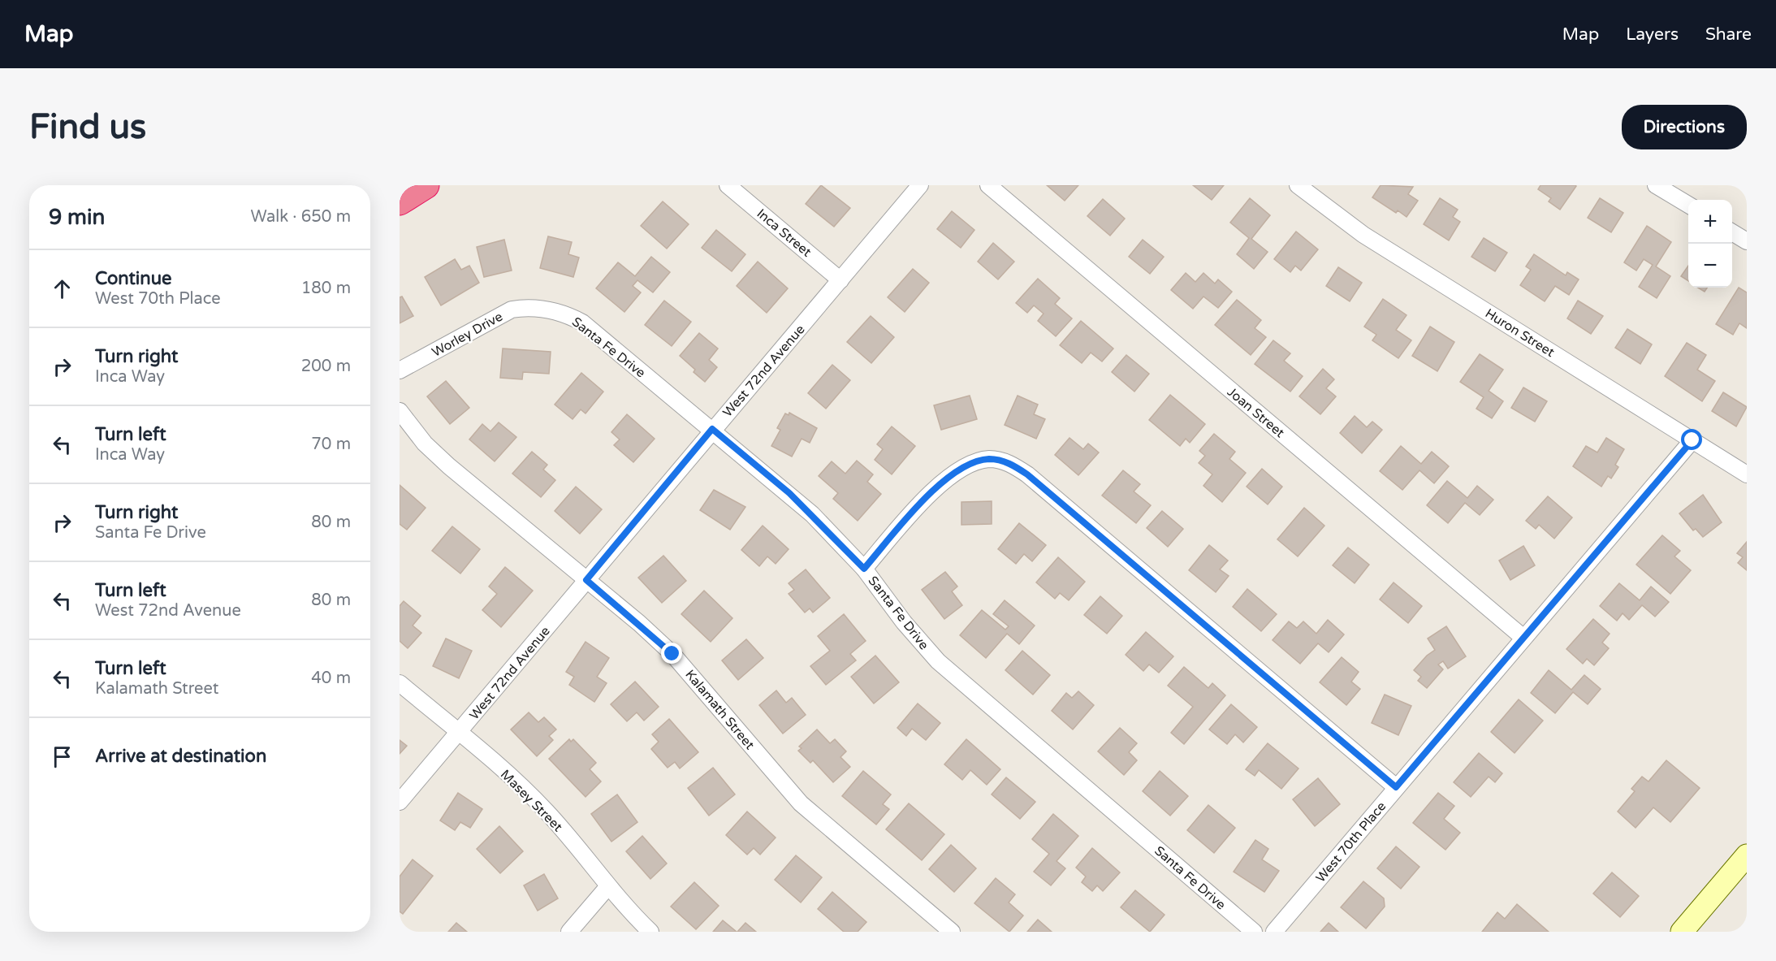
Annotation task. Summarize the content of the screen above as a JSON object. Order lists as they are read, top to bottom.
{
  "streets": {
    "street": [
      "Inca Street",
      "Huron Street",
      "Worley Drive",
      "Santa Fe Drive",
      "West 72nd Avenue",
      "Joan Street",
      "Kalamath Street",
      "Masey Street",
      "West 70th Place"
    ]
  },
  "crossings": [
    ["Inca Street", "West 72nd Avenue"],
    ["Huron Street", "West 70th Place"],
    ["Worley Drive", "Santa Fe Drive"],
    ["Santa Fe Drive", "West 72nd Avenue"],
    ["West 72nd Avenue", "Kalamath Street"],
    ["West 72nd Avenue", "Masey Street"],
    ["Joan Street", "West 70th Place"]
  ],
  "page": {
    "header": "Map",
    "nav": ["Map", "Layers", "Share"],
    "buttons": "Directions",
    "title": "Find us",
    "heading": ["9 min", "Walk · 650 m"],
    "map_buttons": ["+", "−"],
    "list": [
      ["Continue", "West 70th Place", "180 m"],
      ["Turn right", "Inca Way", "200 m"],
      ["Turn left", "Inca Way", "70 m"],
      ["Turn right", "Santa Fe Drive", "80 m"],
      ["Turn left", "West 72nd Avenue", "80 m"],
      ["Turn left", "Kalamath Street", "40 m"],
      "Arrive at destination"
    ]
  }
}
